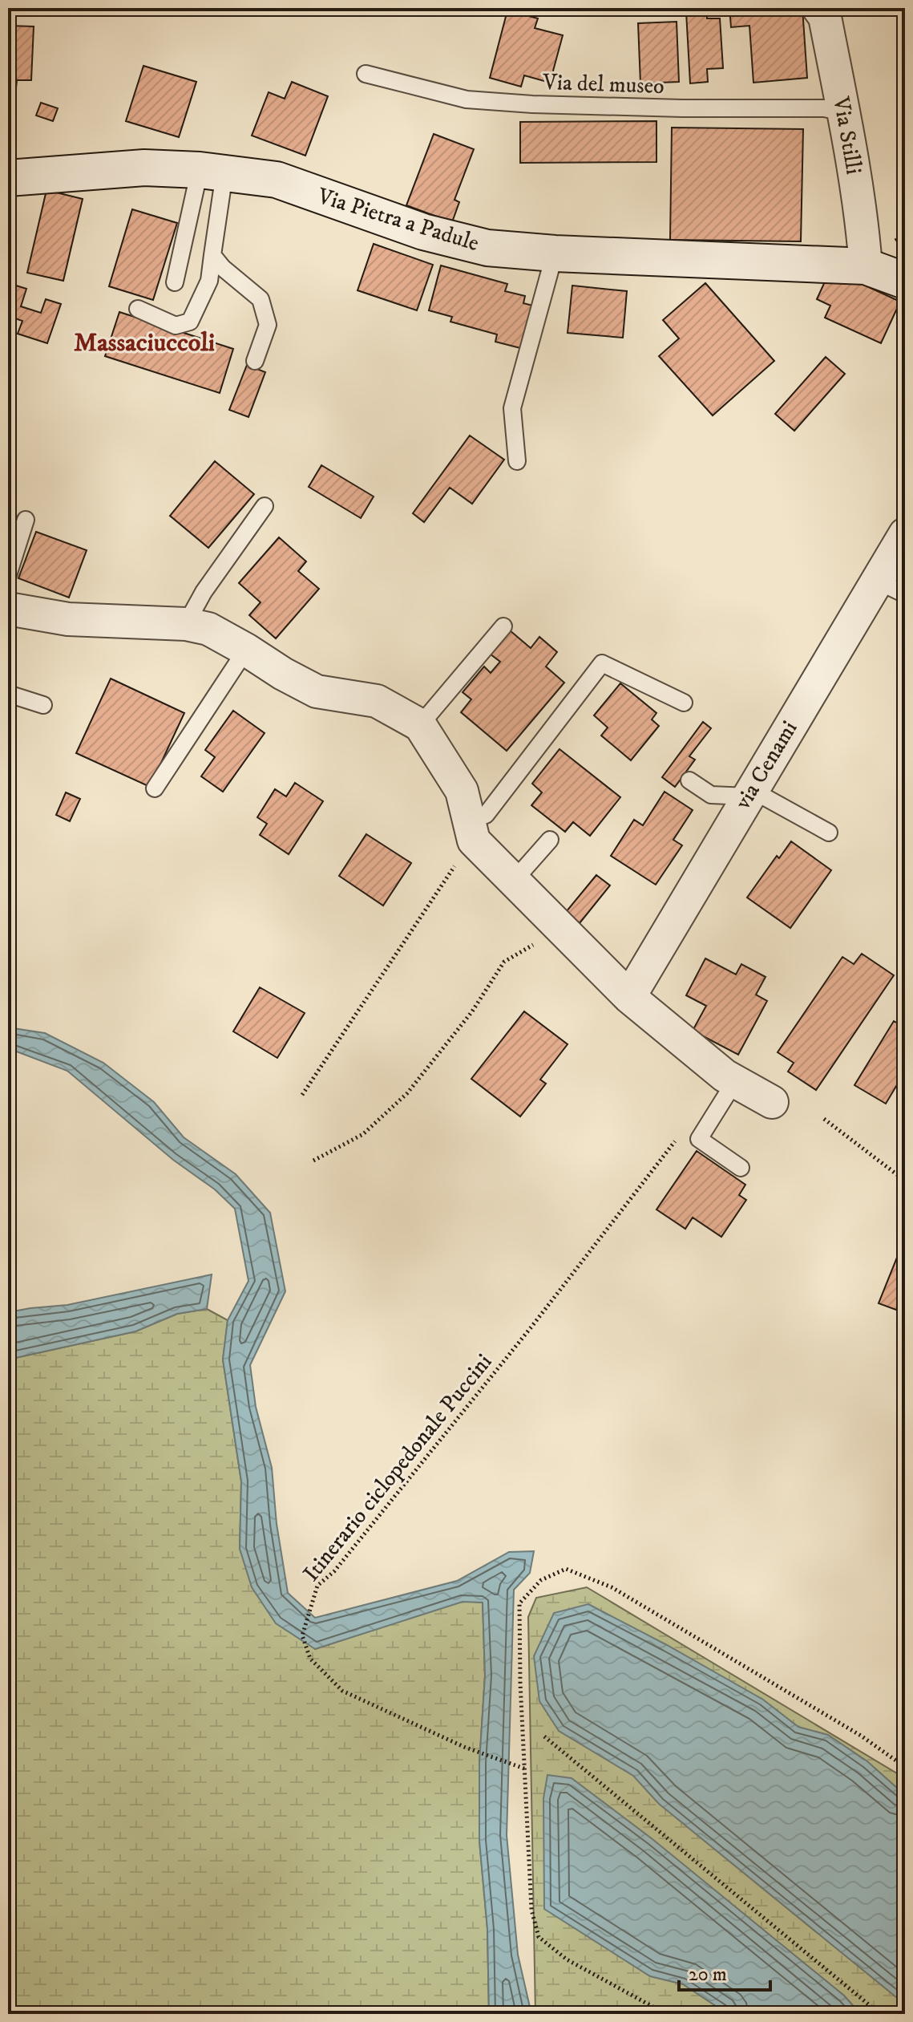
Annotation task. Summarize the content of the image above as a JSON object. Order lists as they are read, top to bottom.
{
  "streets": {
    "street": ["Via Stilli", "Via Pietra a Padule", "via Cenami"],
    "lane": ["Via del museo"],
    "path": ["Itinerario ciclopedonale Puccini"]
  },
  "crossings": [
    ["Via del museo", "Via Stilli"],
    ["Via Stilli", "Via Pietra a Padule"]
  ],
  "districts": ["Massaciuccoli"],
  "scale_bar": "20 m"
}
